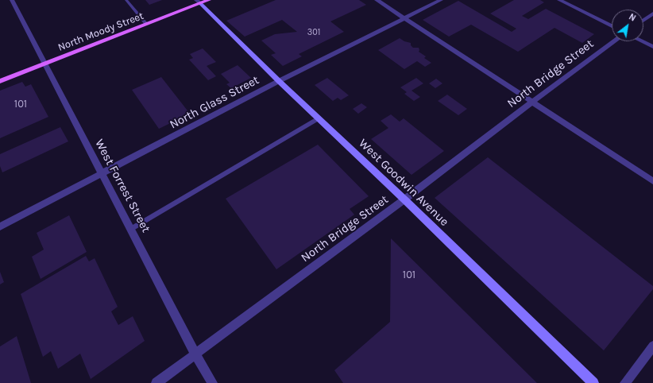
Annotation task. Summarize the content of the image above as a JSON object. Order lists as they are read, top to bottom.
{
  "streets": {
    "main road": ["North Moody Street", "West Goodwin Avenue"],
    "street": ["North Bridge Street", "North Glass Street", "West Forrest Street"]
  },
  "crossings": [
    ["North Moody Street", "West Goodwin Avenue"],
    ["North Moody Street", "West Forrest Street"],
    ["North Bridge Street", "West Goodwin Avenue"],
    ["North Bridge Street", "West Forrest Street"],
    ["North Glass Street", "West Goodwin Avenue"],
    ["North Glass Street", "West Forrest Street"]
  ],
  "house_numbers": ["301", "101", "101"],
  "north": "top right"
}
